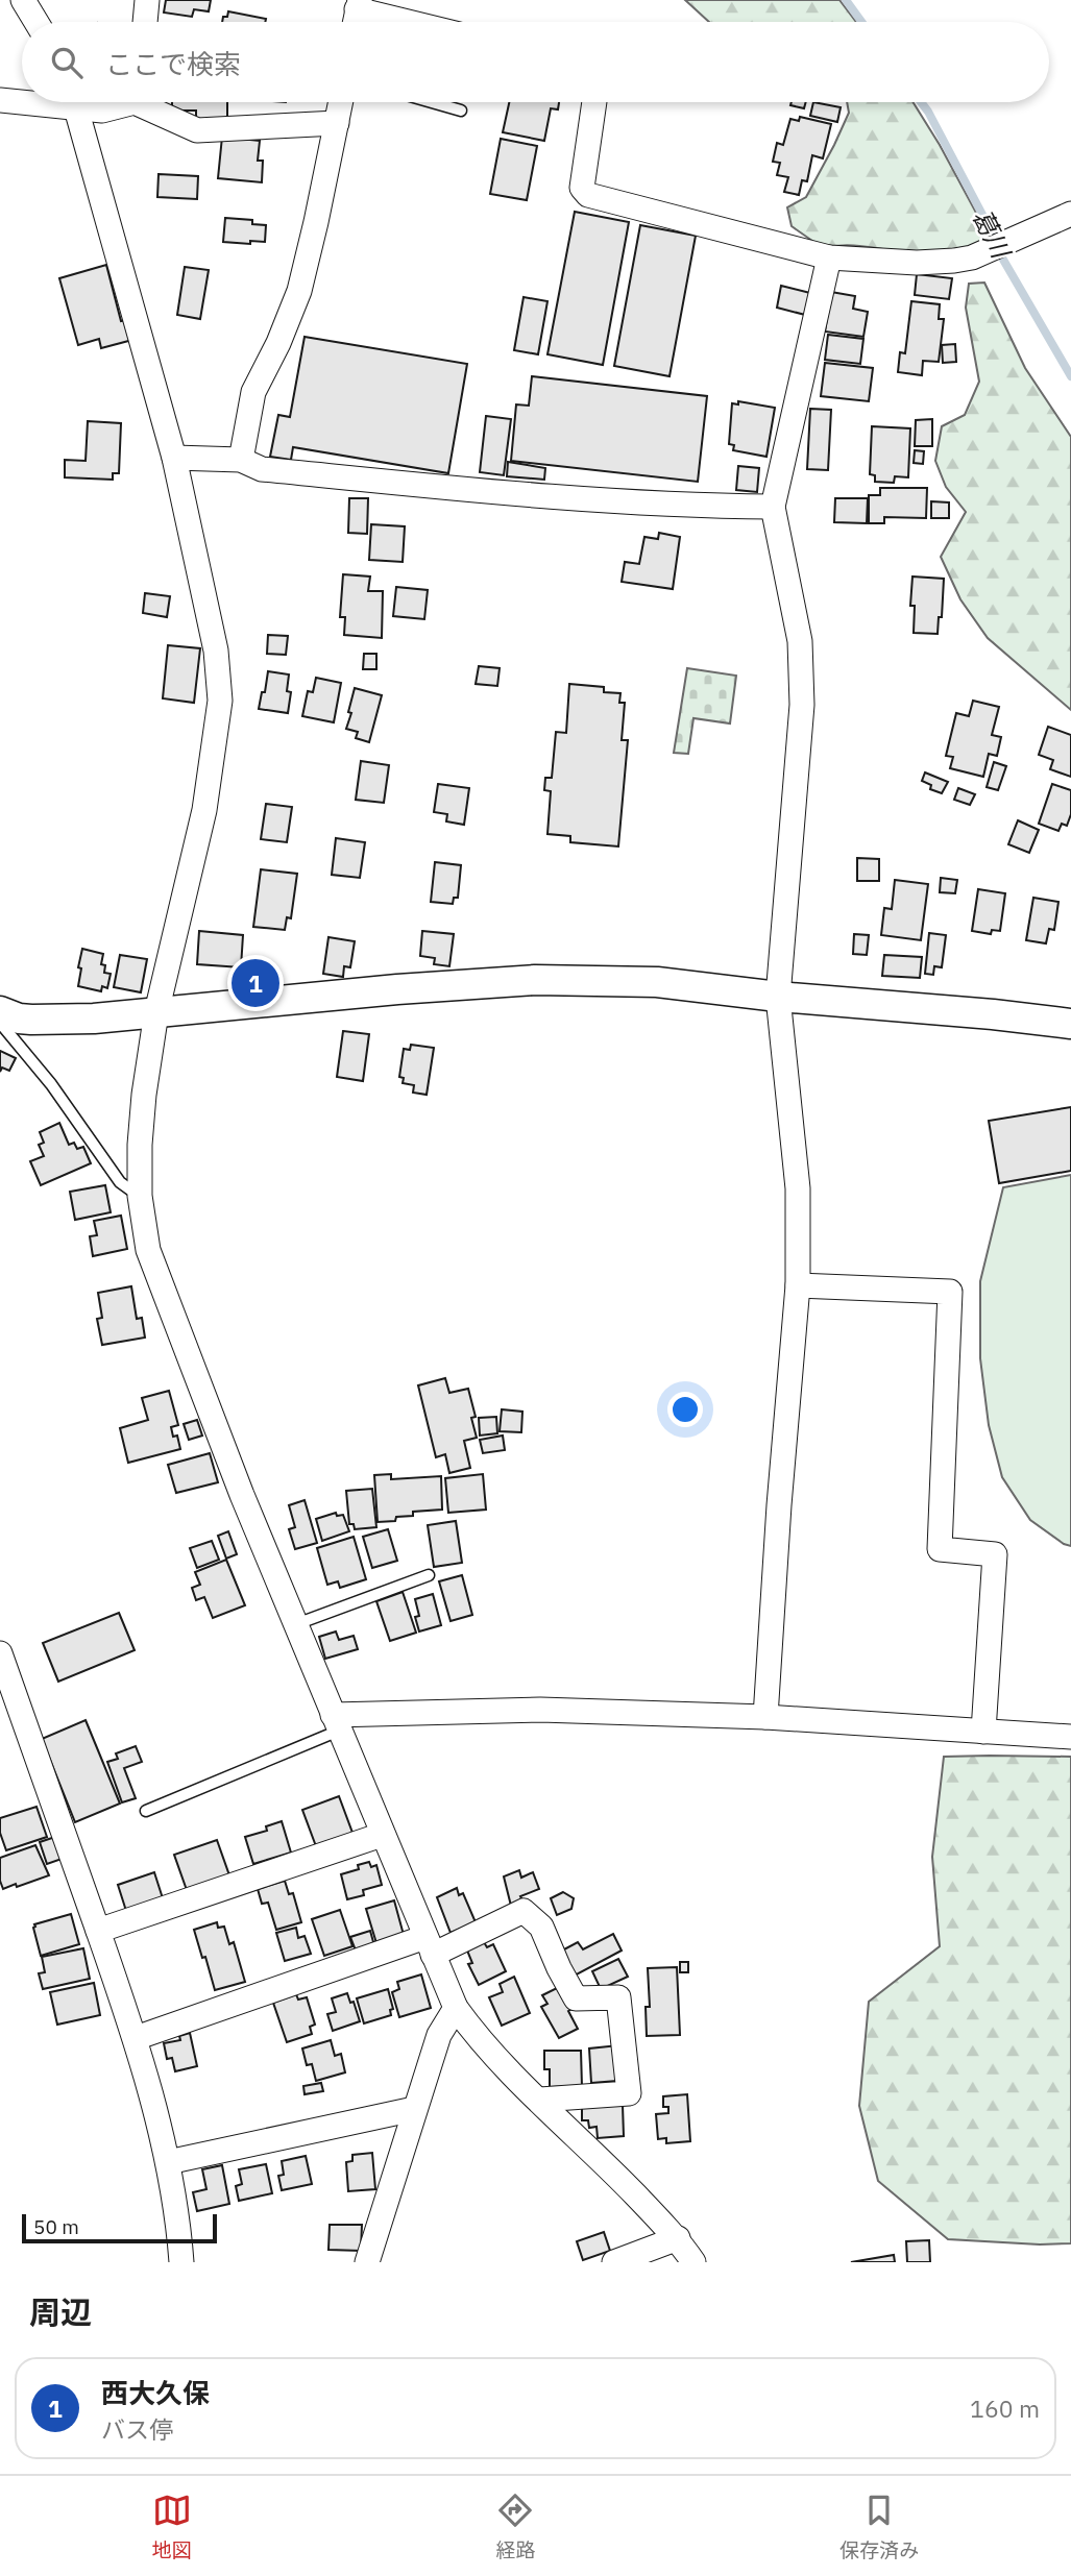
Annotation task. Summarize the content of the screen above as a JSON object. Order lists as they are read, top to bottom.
{
  "water": ["葛川"],
  "scale_bar": "50 m",
  "page": {
    "search": "ここで検索",
    "pins": "1",
    "scale": "50 m",
    "heading": "周辺",
    "list": [
      {
        "mark": "1",
        "name": "西大久保",
        "note": "バス停",
        "value": "160 m"
      }
    ],
    "nav": ["地図", "経路", "保存済み"]
  }
}
